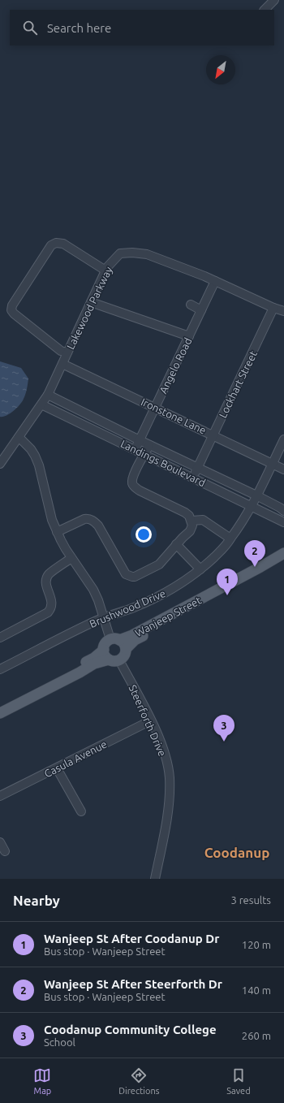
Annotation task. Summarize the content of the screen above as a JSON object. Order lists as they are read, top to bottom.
{
  "streets": {
    "main road": ["Wanjeep Street"],
    "street": [
      "Lakewood Parkway",
      "Angelo Road",
      "Lockhart Street",
      "Ironstone Lane",
      "Landings Boulevard",
      "Brushwood Drive",
      "Steerforth Drive",
      "Casula Avenue"
    ]
  },
  "crossings": [
    ["Lakewood Parkway", "Angelo Road"],
    ["Lakewood Parkway", "Lockhart Street"],
    ["Lakewood Parkway", "Ironstone Lane"],
    ["Lakewood Parkway", "Landings Boulevard"],
    ["Angelo Road", "Ironstone Lane"],
    ["Angelo Road", "Landings Boulevard"],
    ["Lockhart Street", "Ironstone Lane"],
    ["Lockhart Street", "Landings Boulevard"],
    ["Ironstone Lane", "Brushwood Drive"],
    ["Landings Boulevard", "Brushwood Drive"],
    ["Wanjeep Street", "Steerforth Drive"],
    ["Steerforth Drive", "Casula Avenue"]
  ],
  "districts": ["Coodanup"],
  "north": "bottom left",
  "page": {
    "search": "Search here",
    "pins": ["2", "1", "3"],
    "heading": ["Nearby", "3 results"],
    "list": [
      {
        "mark": "1",
        "name": "Wanjeep St After Coodanup Dr",
        "note": "Bus stop · Wanjeep Street",
        "value": "120 m"
      },
      {
        "mark": "2",
        "name": "Wanjeep St After Steerforth Dr",
        "note": "Bus stop · Wanjeep Street",
        "value": "140 m"
      },
      {
        "mark": "3",
        "name": "Coodanup Community College",
        "note": "School",
        "value": "260 m"
      }
    ],
    "nav": ["Map", "Directions", "Saved"]
  }
}
